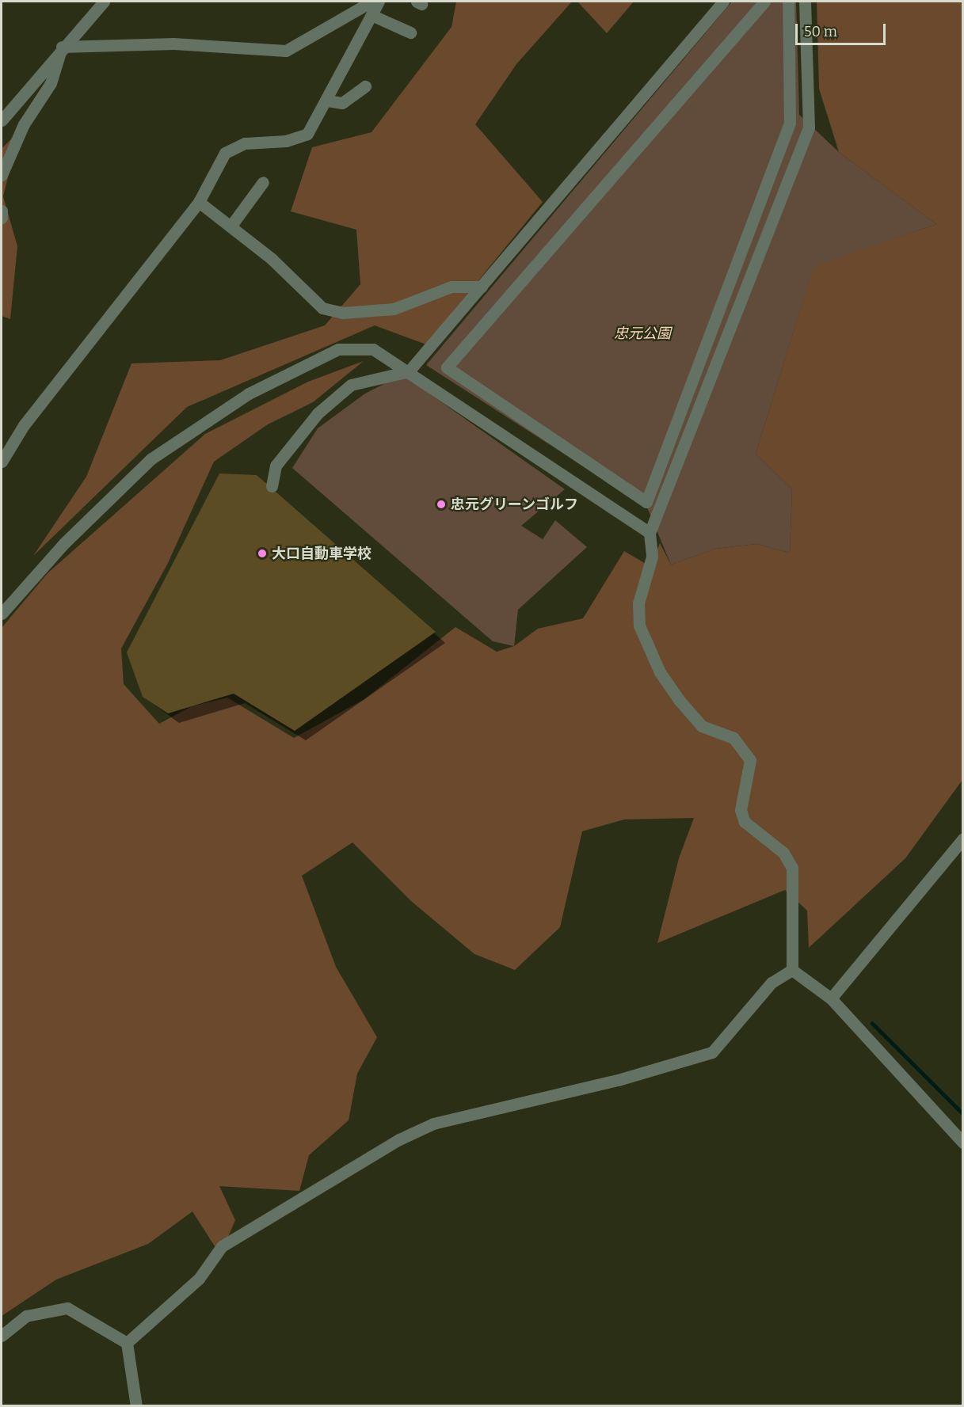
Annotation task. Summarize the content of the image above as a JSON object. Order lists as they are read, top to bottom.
{
  "parks": ["忠元公園"],
  "places": ["忠元グリーンゴルフ", "大口自動車学校"],
  "scale_bar": "50 m"
}
